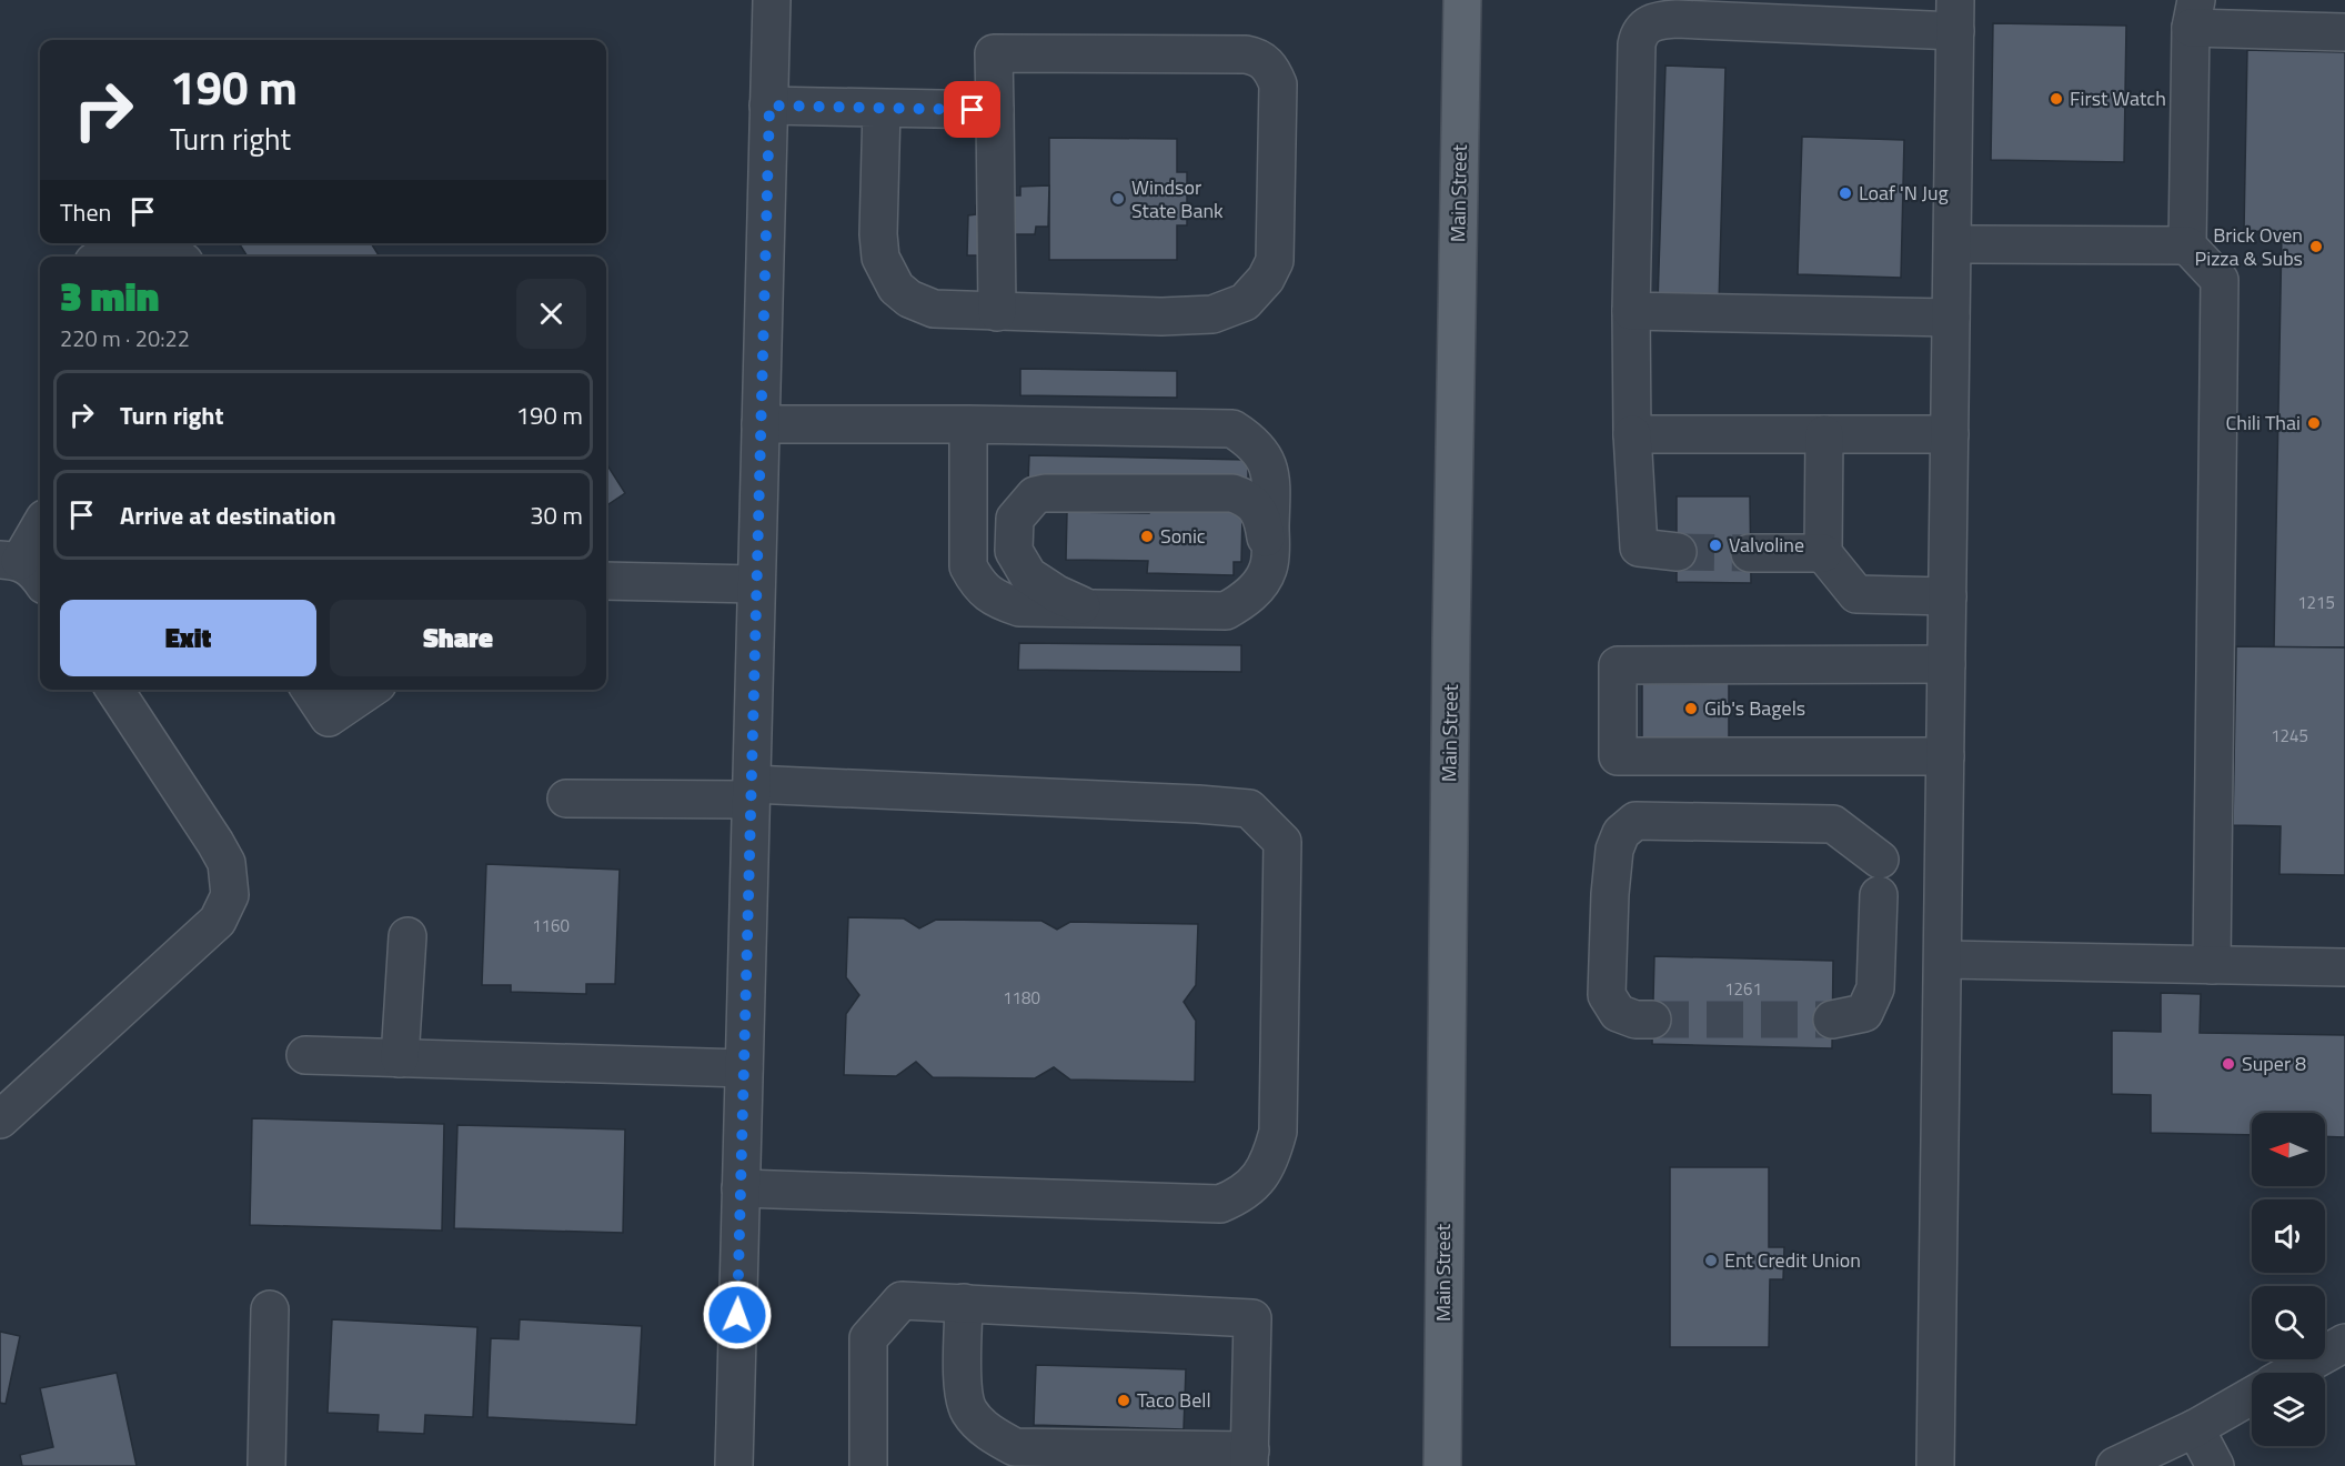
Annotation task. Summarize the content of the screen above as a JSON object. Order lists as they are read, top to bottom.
{
  "streets": {
    "main road": ["Main Street"]
  },
  "places": [
    "First Watch",
    "Loaf 'N Jug",
    "Windsor State Bank",
    "Brick Oven Pizza & Subs",
    "Chili Thai",
    "Sonic",
    "Valvoline",
    "Gib's Bagels",
    "Super 8",
    "Ent Credit Union",
    "Taco Bell"
  ],
  "house_numbers": [
    "1215",
    "1245",
    "1160",
    "1261",
    "1180"
  ],
  "north": "left",
  "page": {
    "turn": ["190 m", "Turn right"],
    "then": "Then",
    "heading": ["3 min", "220 m · 20:22"],
    "list": [
      {
        "name": "Turn right",
        "value": "190 m"
      },
      {
        "name": "Arrive at destination",
        "value": "30 m"
      }
    ],
    "buttons": ["Exit", "Share"]
  }
}
